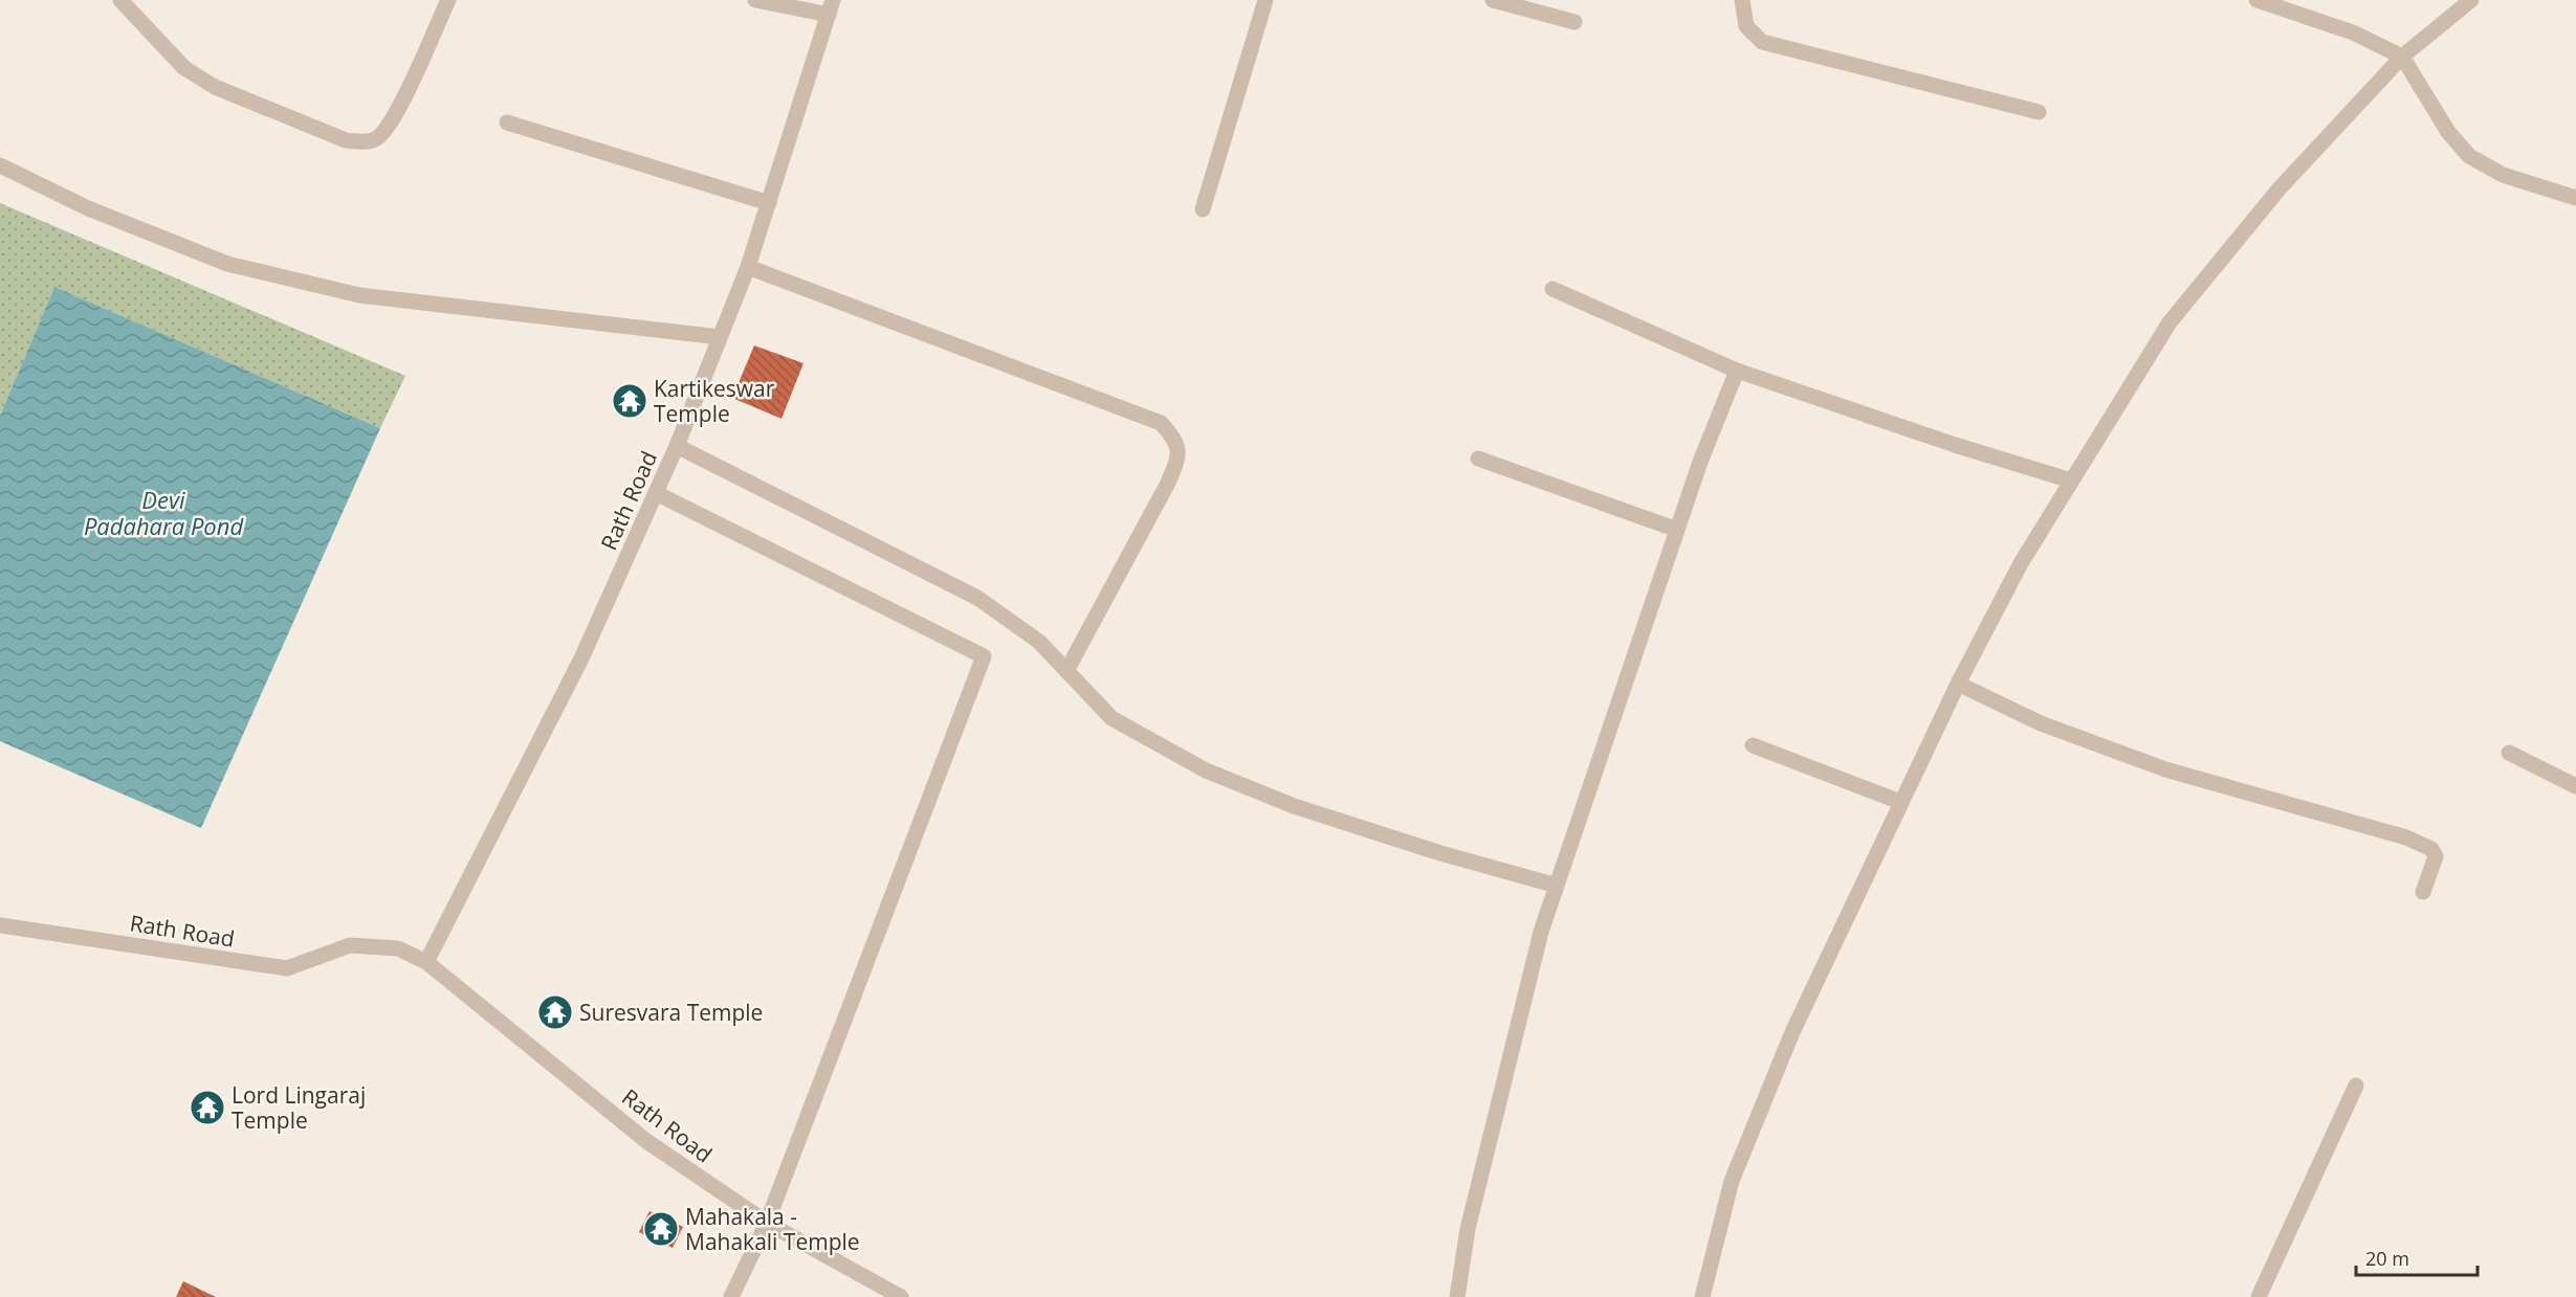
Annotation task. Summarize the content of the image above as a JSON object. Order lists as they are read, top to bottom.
{
  "streets": {
    "street": ["Rath Road"]
  },
  "water": ["Devi Padahara Pond"],
  "places": {
    "temple": [
      "Kartikeswar Temple",
      "Suresvara Temple",
      "Lord Lingaraj Temple",
      "Mahakala - Mahakali Temple"
    ]
  },
  "scale_bar": "20 m"
}
